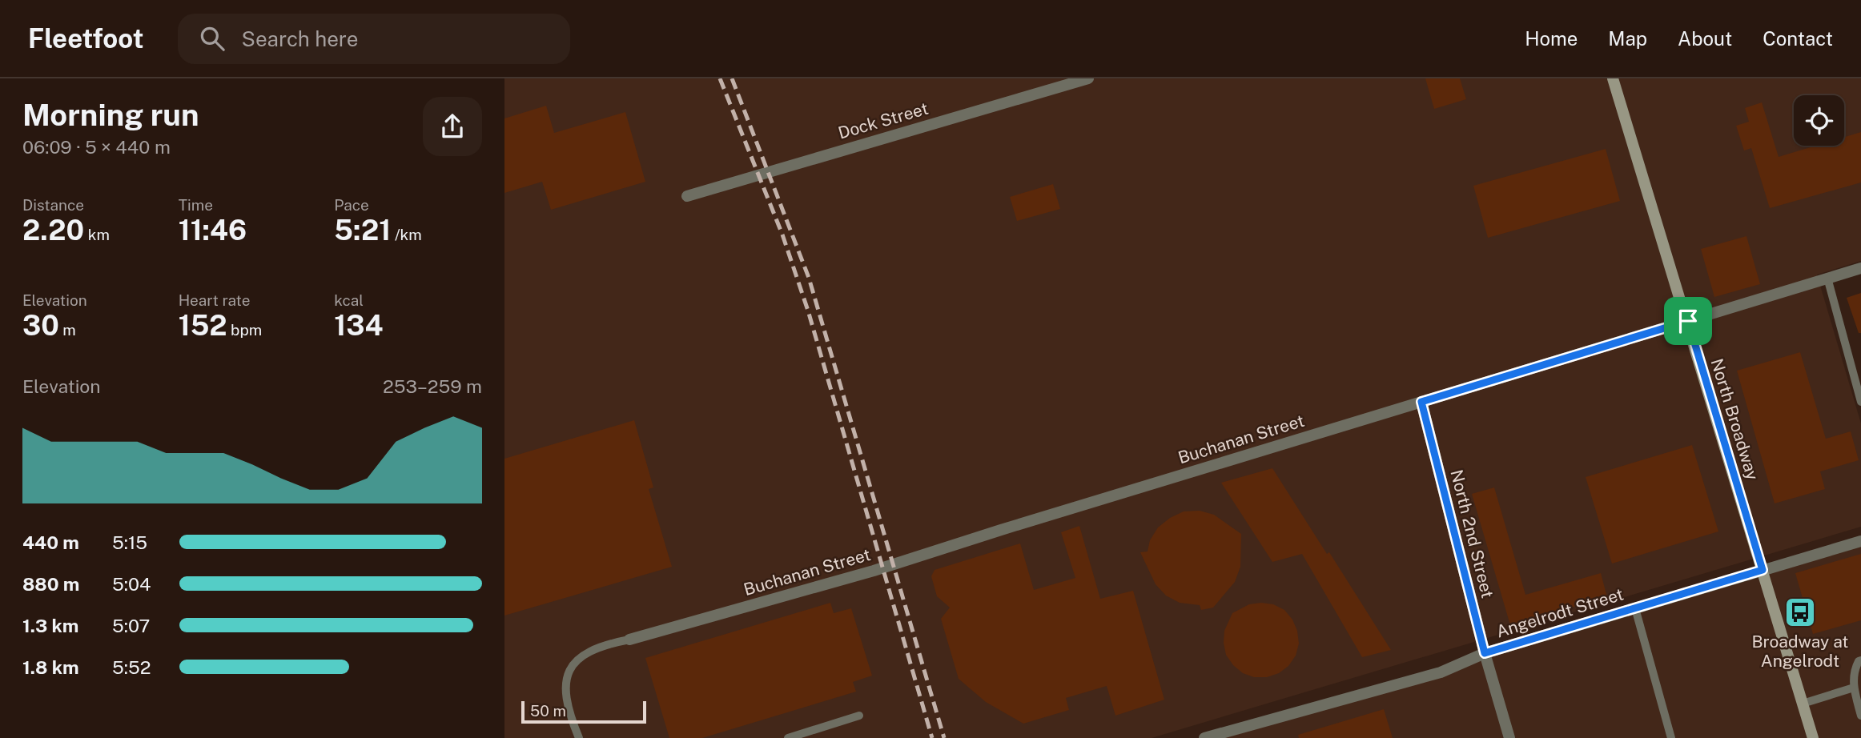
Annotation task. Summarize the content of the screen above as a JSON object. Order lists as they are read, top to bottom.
{
  "streets": {
    "main road": ["North Broadway"],
    "street": [
      "Dock Street",
      "Buchanan Street",
      "North 2nd Street",
      "Angelrodt Street"
    ]
  },
  "crossings": [
    ["North Broadway", "Buchanan Street"],
    ["North Broadway", "Angelrodt Street"],
    ["Buchanan Street", "North 2nd Street"],
    ["North 2nd Street", "Angelrodt Street"]
  ],
  "places": {
    "bus stop": ["Broadway at Angelrodt"]
  },
  "scale_bar": "50 m",
  "page": {
    "header": "Fleetfoot",
    "search": "Search here",
    "nav": [
      "Home",
      "Map",
      "About",
      "Contact"
    ],
    "heading": ["Morning run", "06:09 · 5 × 440 m"],
    "stats": [
      ["Distance", "2.20 km"],
      ["Time", "11:46"],
      ["Pace", "5:21 /km"],
      ["Elevation", "30 m"],
      ["Heart rate", "152 bpm"],
      ["kcal", "134"]
    ],
    "chart": ["Elevation", "253–259 m"],
    "list": [
      {
        "name": "440 m",
        "note": "5:15"
      },
      {
        "name": "880 m",
        "note": "5:04"
      },
      {
        "name": "1.3 km",
        "note": "5:07"
      },
      {
        "name": "1.8 km",
        "note": "5:52"
      }
    ],
    "scale": "50 m"
  }
}
